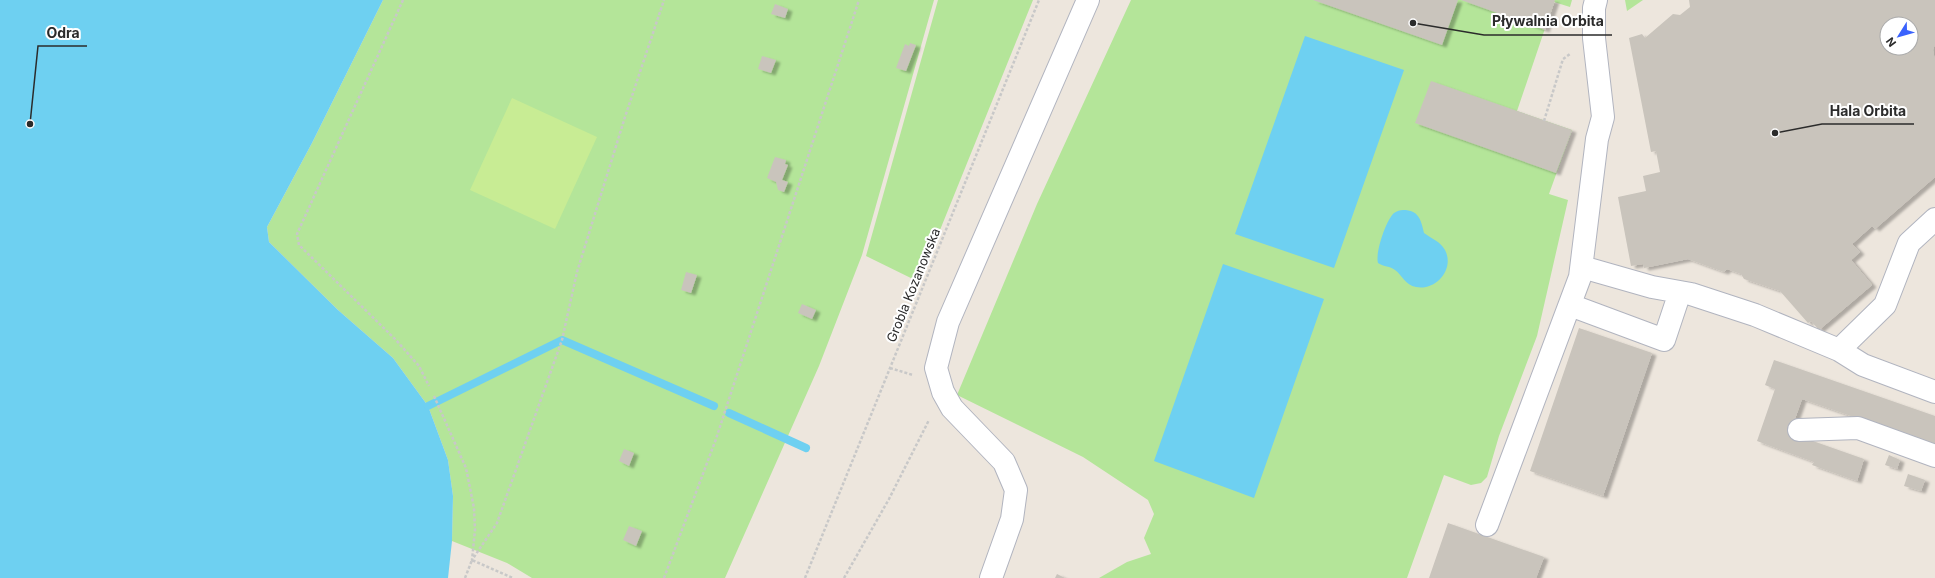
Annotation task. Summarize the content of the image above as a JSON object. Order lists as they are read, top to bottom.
{
  "streets": {
    "path": ["Grobla Kozanowska"]
  },
  "places": ["Pływalnia Orbita", "Odra", "Hala Orbita"],
  "north": "bottom left"
}
